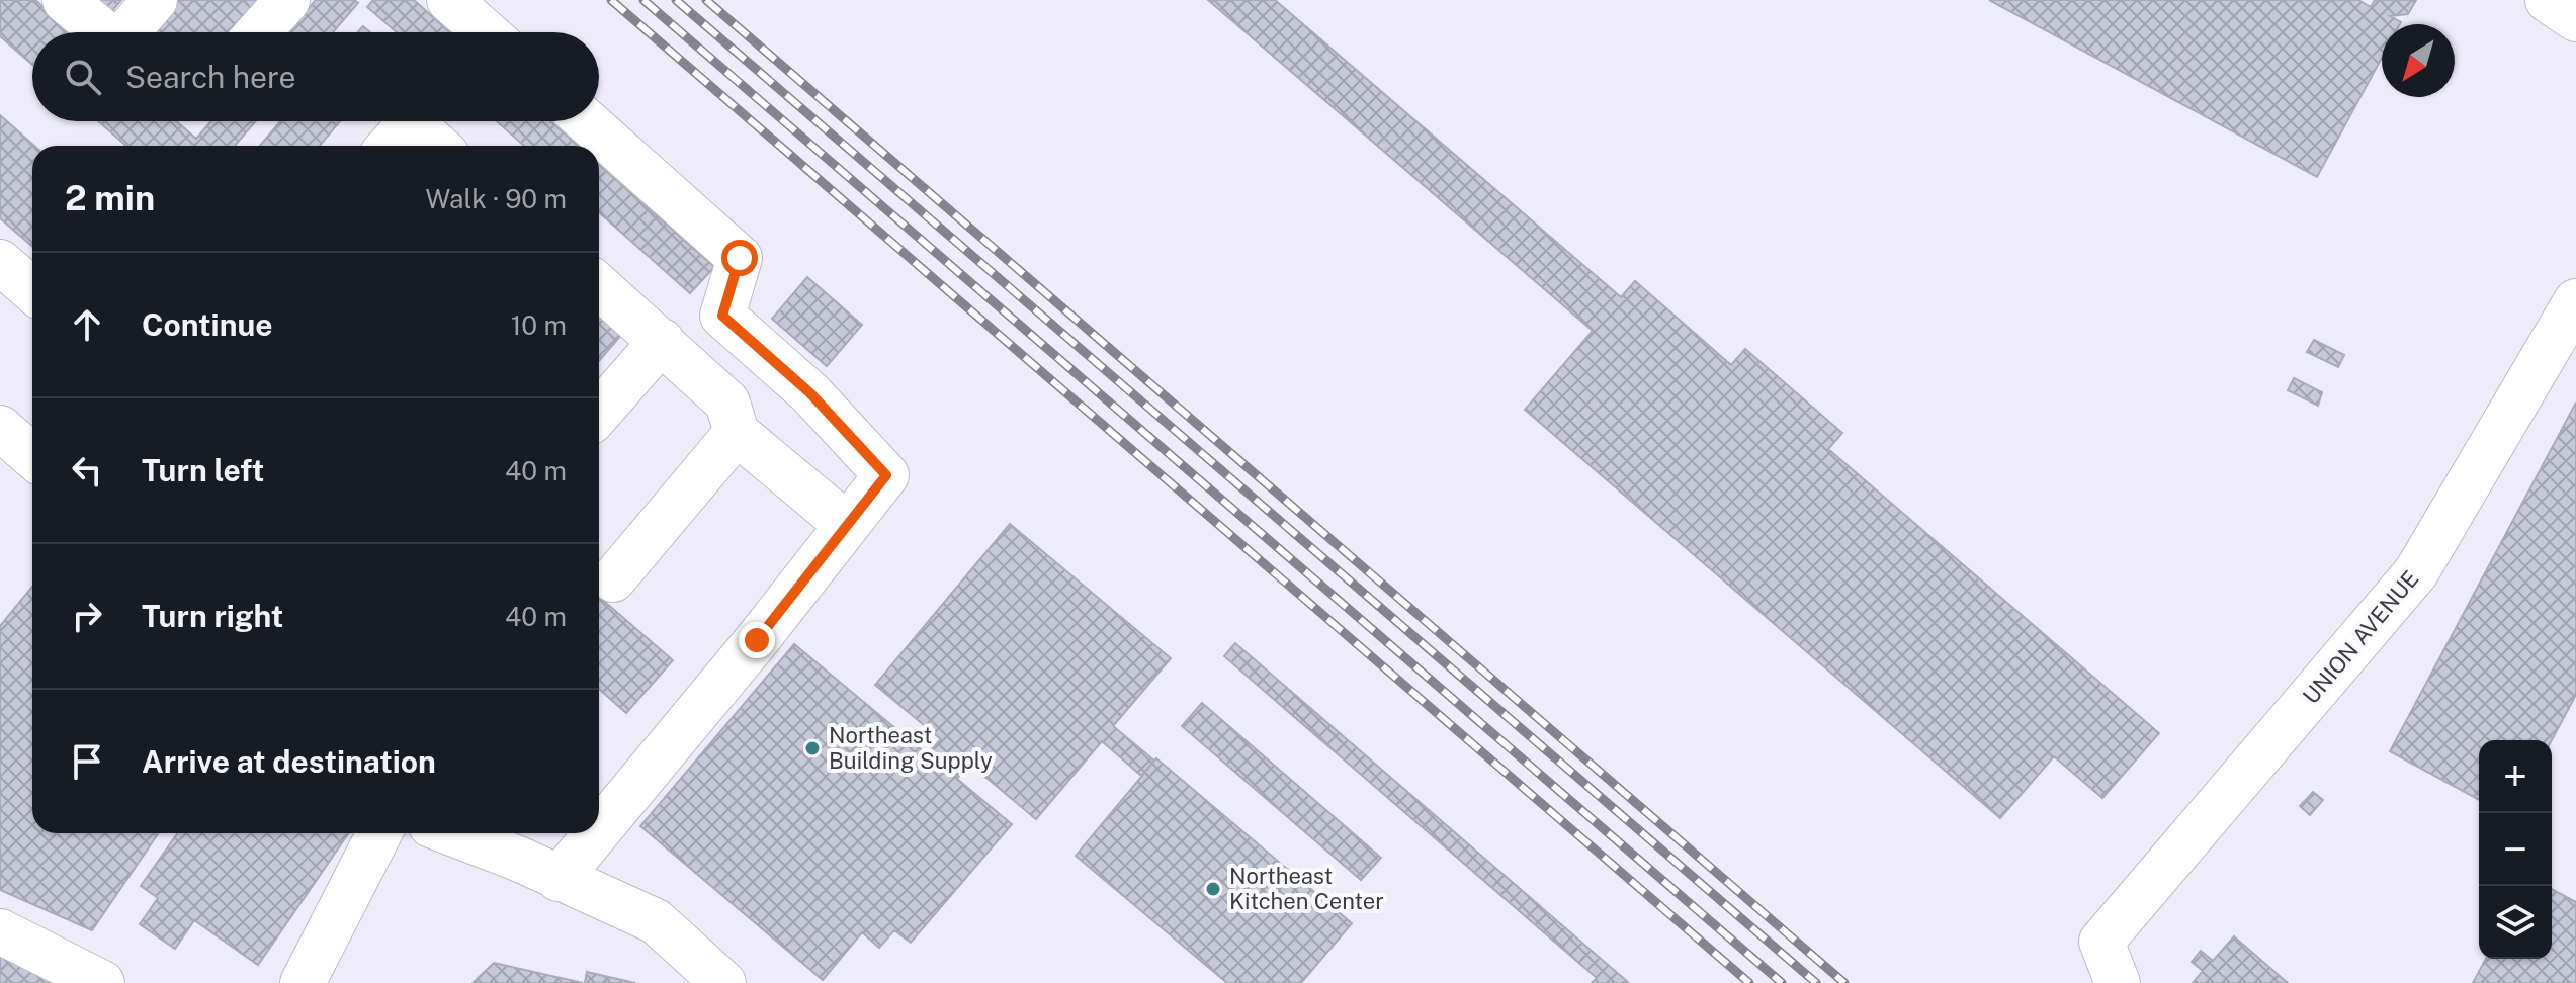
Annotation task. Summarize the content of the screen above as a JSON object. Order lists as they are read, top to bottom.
{
  "streets": {
    "street": ["UNION AVENUE"]
  },
  "places": ["Northeast Building Supply", "Northeast Kitchen Center"],
  "north": "bottom left",
  "page": {
    "search": "Search here",
    "heading": ["2 min", "Walk · 90 m"],
    "list": [
      ["Continue", "10 m"],
      ["Turn left", "40 m"],
      ["Turn right", "40 m"],
      "Arrive at destination"
    ],
    "map_buttons": ["+", "−"]
  }
}
